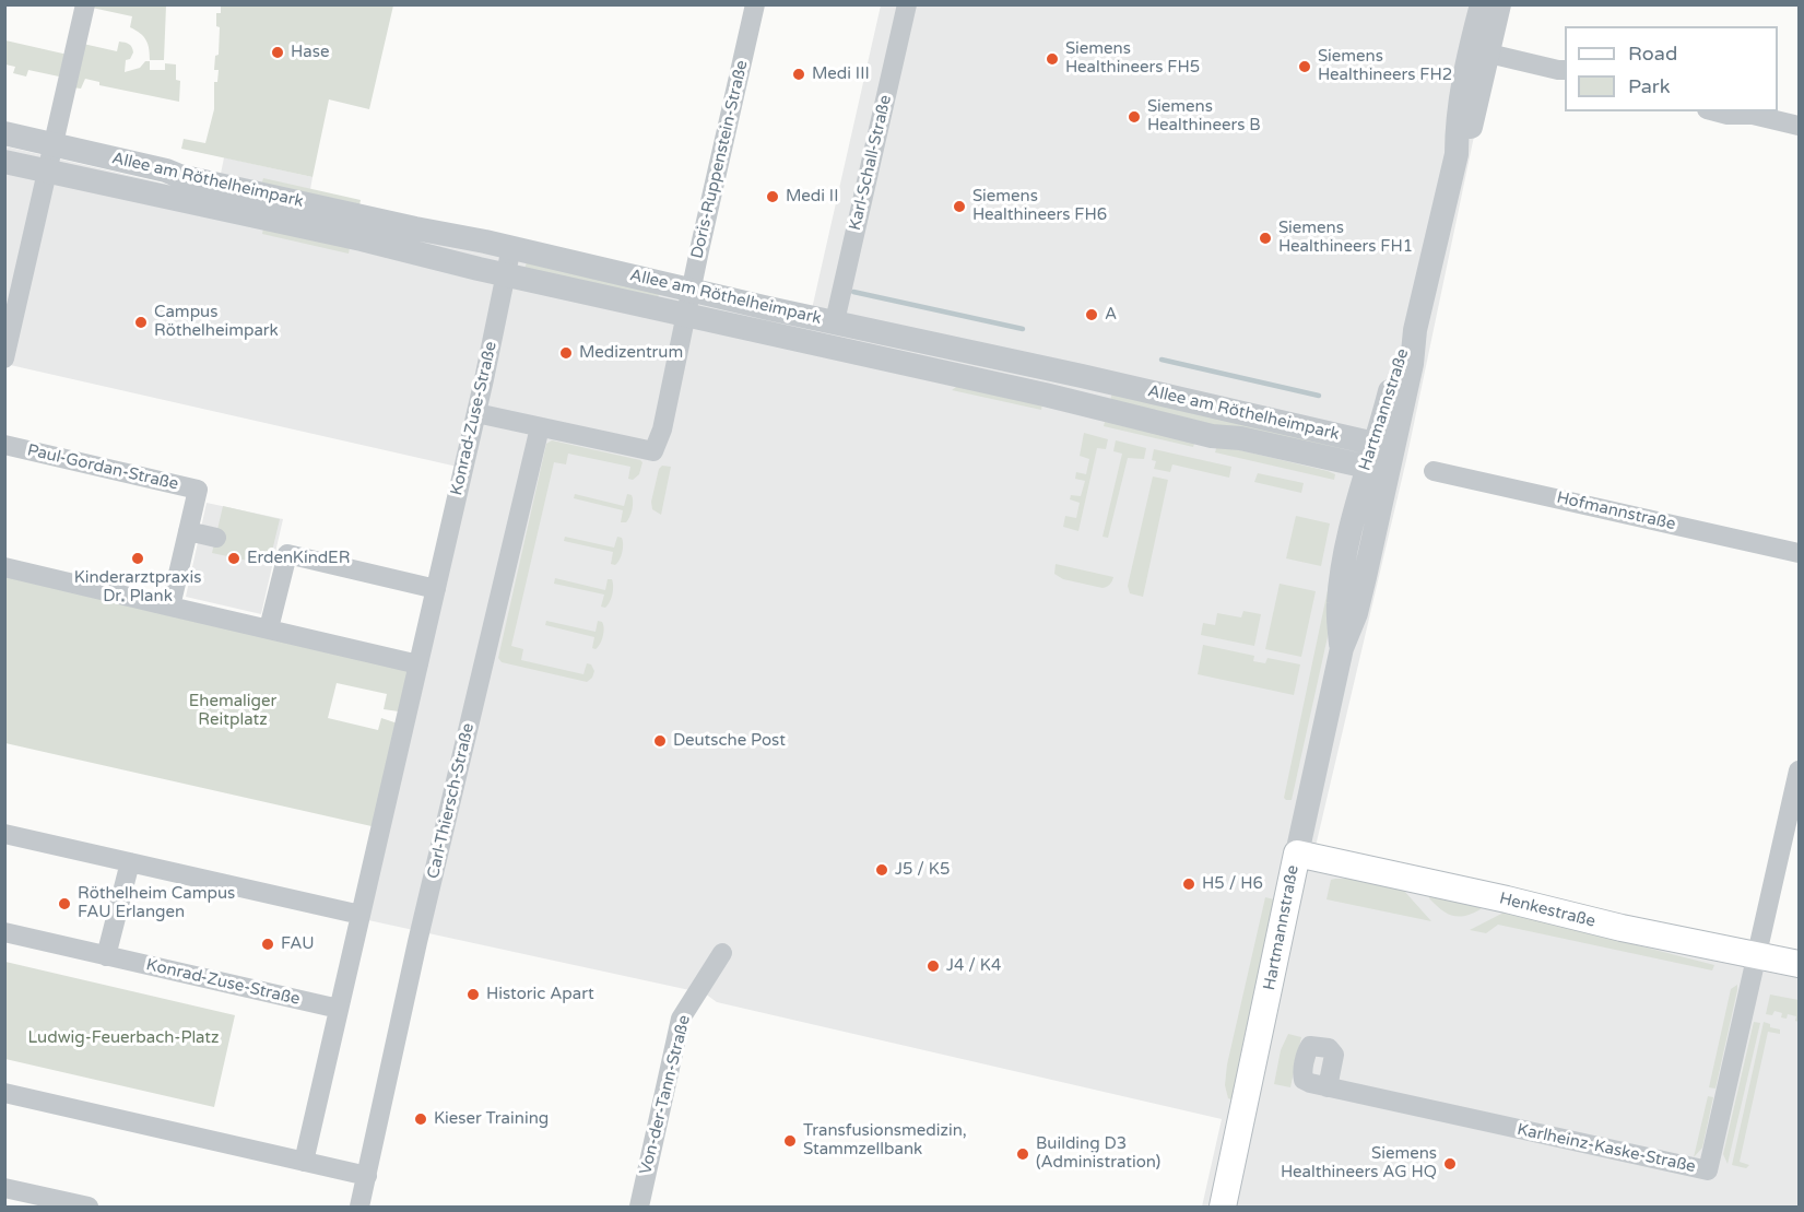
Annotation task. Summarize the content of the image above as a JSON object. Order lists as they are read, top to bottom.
{
  "streets": {
    "main road": ["Hartmannstraße", "Henkestraße"],
    "street": [
      "Doris-Ruppenstein-Straße",
      "Karl-Schall-Straße",
      "Allee am Röthelheimpark",
      "Konrad-Zuse-Straße",
      "Paul-Gordan-Straße",
      "Hofmannstraße",
      "Carl-Thiersch-Straße",
      "Von-der-Tann-Straße",
      "Karlheinz-Kaske-Straße"
    ]
  },
  "crossings": [
    ["Doris-Ruppenstein-Straße", "Allee am Röthelheimpark"],
    ["Karl-Schall-Straße", "Allee am Röthelheimpark"],
    ["Allee am Röthelheimpark", "Hartmannstraße"],
    ["Allee am Röthelheimpark", "Konrad-Zuse-Straße"],
    ["Hartmannstraße", "Henkestraße"],
    ["Henkestraße", "Karlheinz-Kaske-Straße"]
  ],
  "parks": ["Ehemaliger Reitplatz", "Ludwig-Feuerbach-Platz"],
  "places": [
    "Hase",
    "Siemens Healthineers FH5",
    "Siemens Healthineers FH2",
    "Medi III",
    "Siemens Healthineers B",
    "Medi II",
    "Siemens Healthineers FH6",
    "Siemens Healthineers FH1",
    "A",
    "Campus Röthelheimpark",
    "Medizentrum",
    "Kinderarztpraxis Dr. Plank",
    "ErdenKindER",
    "Deutsche Post",
    "J5 / K5",
    "H5 / H6",
    "Röthelheim Campus FAU Erlangen",
    "FAU",
    "J4 / K4",
    "Historic Apart",
    "Kieser Training",
    "Transfusionsmedizin, Stammzellbank",
    "Building D3 (Administration)",
    "Siemens Healthineers AG HQ"
  ],
  "legend": ["Road", "Park"]
}
